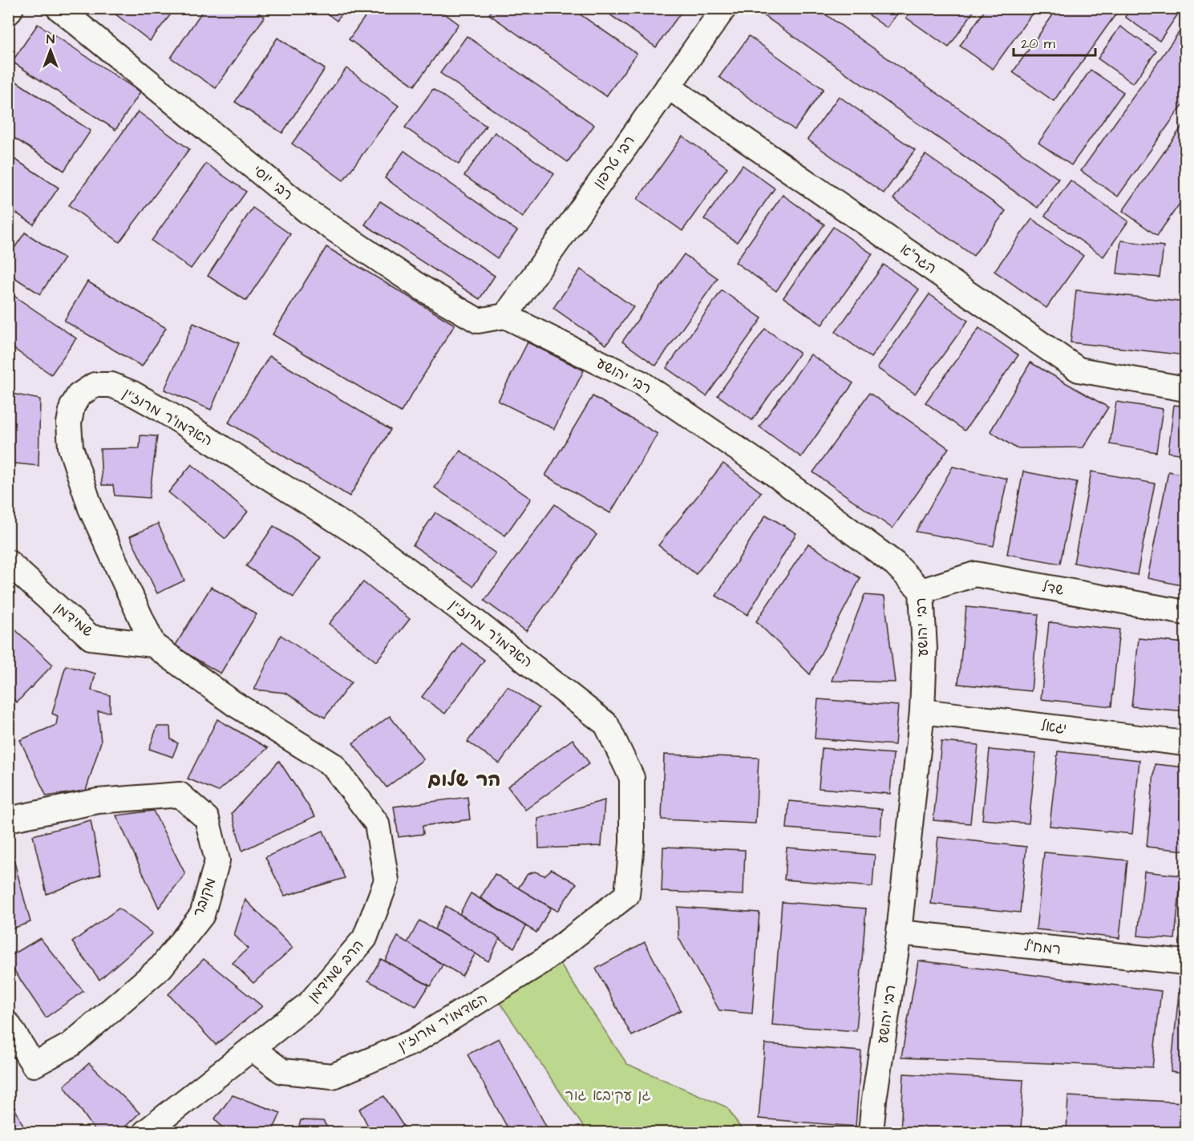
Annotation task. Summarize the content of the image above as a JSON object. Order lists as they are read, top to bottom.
{
  "streets": {
    "street": [
      "רבי טרפון",
      "רבי יוסי",
      "הגר\"א",
      "רבי יהושע",
      "האדמו\"ר מרוז'ין",
      "שדל",
      "שמידמן",
      "יגאל",
      "מקובר",
      "רמח\"ל",
      "הרב שמידמן"
    ]
  },
  "crossings": [
    ["רבי טרפון", "רבי יוסי"],
    ["רבי טרפון", "הגר\"א"],
    ["רבי טרפון", "רבי יהושע"],
    ["רבי יוסי", "רבי יהושע"],
    ["רבי יהושע", "שדל"],
    ["רבי יהושע", "יגאל"],
    ["רבי יהושע", "רמח\"ל"],
    ["האדמו\"ר מרוז'ין", "שמידמן"],
    ["האדמו\"ר מרוז'ין", "הרב שמידמן"],
    ["שמידמן", "הרב שמידמן"]
  ],
  "districts": ["הר שלום"],
  "parks": ["גן עקיבא גור"],
  "scale_bar": "20 m",
  "north": "top"
}
